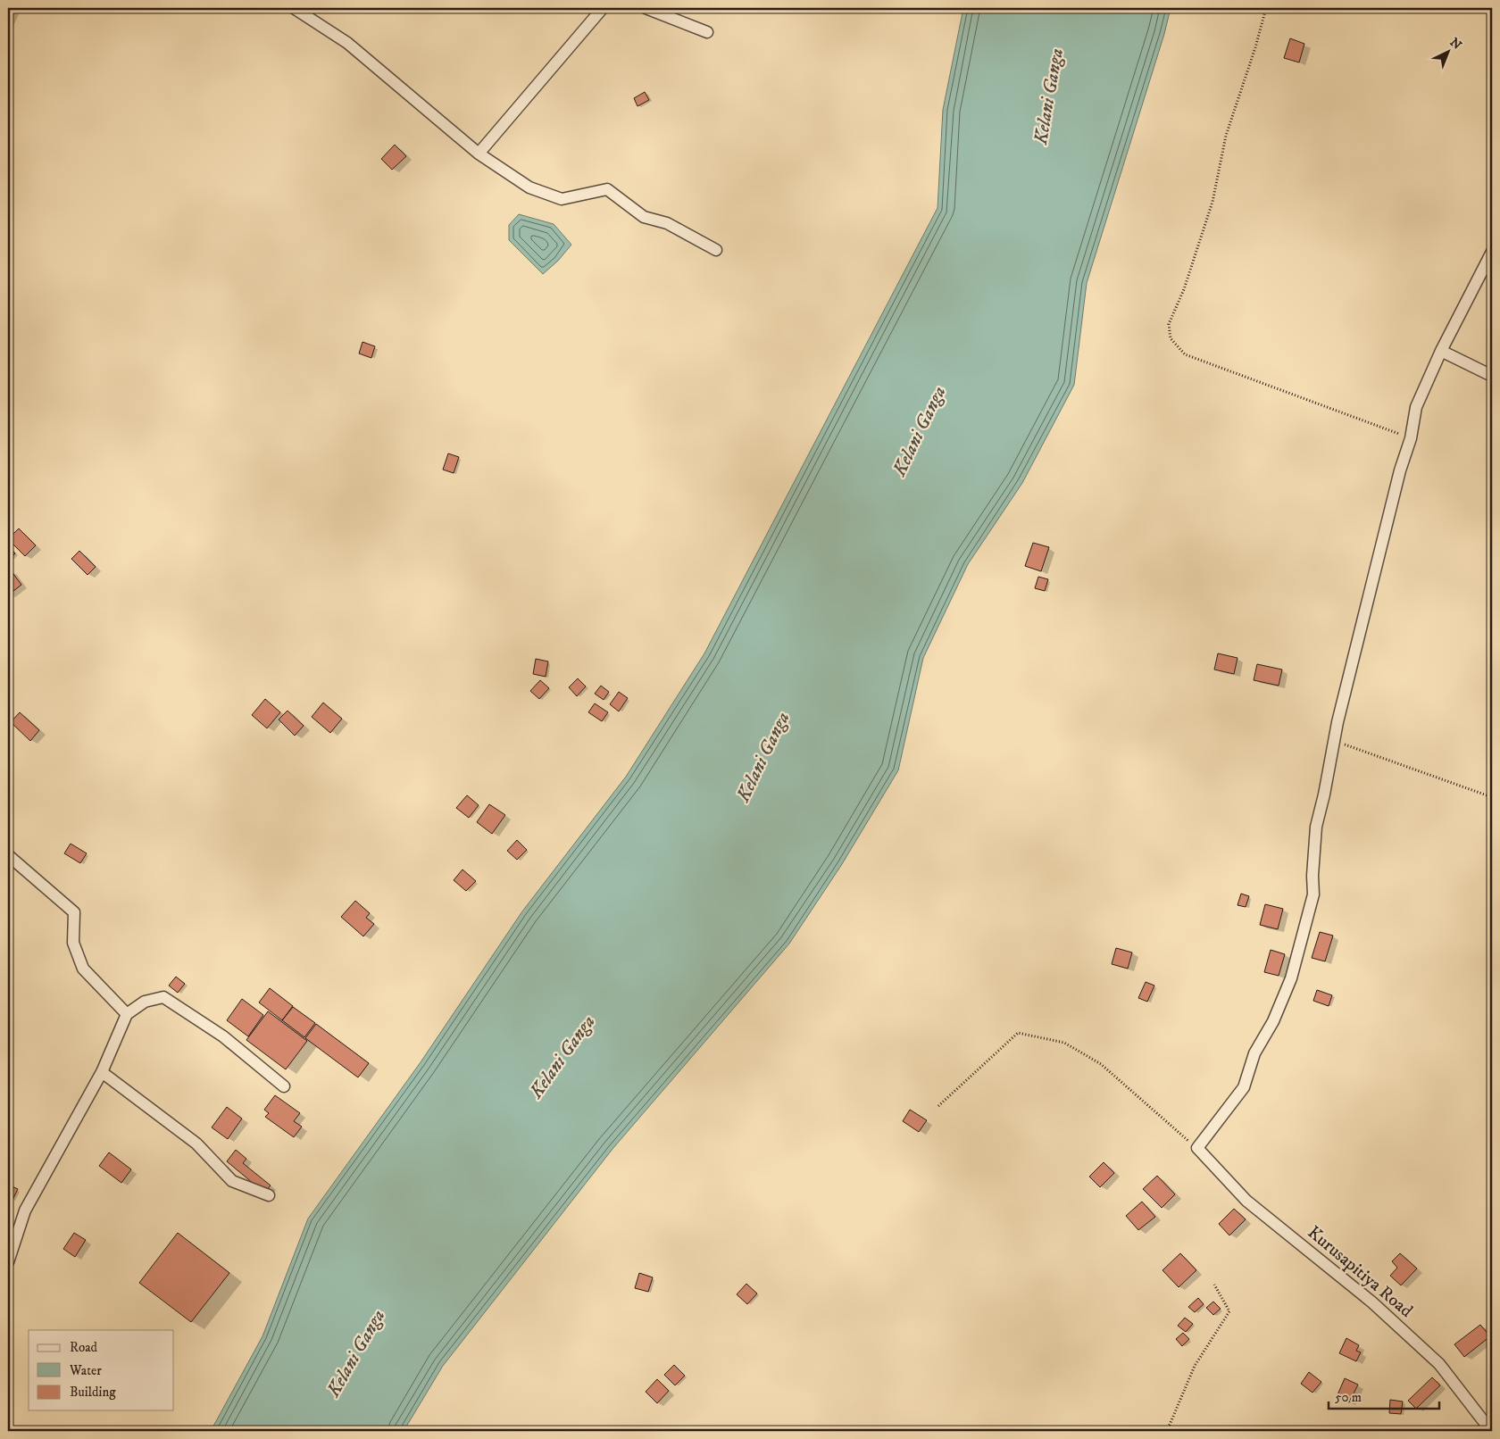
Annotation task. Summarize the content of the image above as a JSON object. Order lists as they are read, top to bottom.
{
  "streets": {
    "street": ["Kurusapitiya Road"]
  },
  "water": ["Kelani Ganga"],
  "legend": ["Road", "Water", "Building"],
  "scale_bar": "50 m",
  "north": "top right"
}
